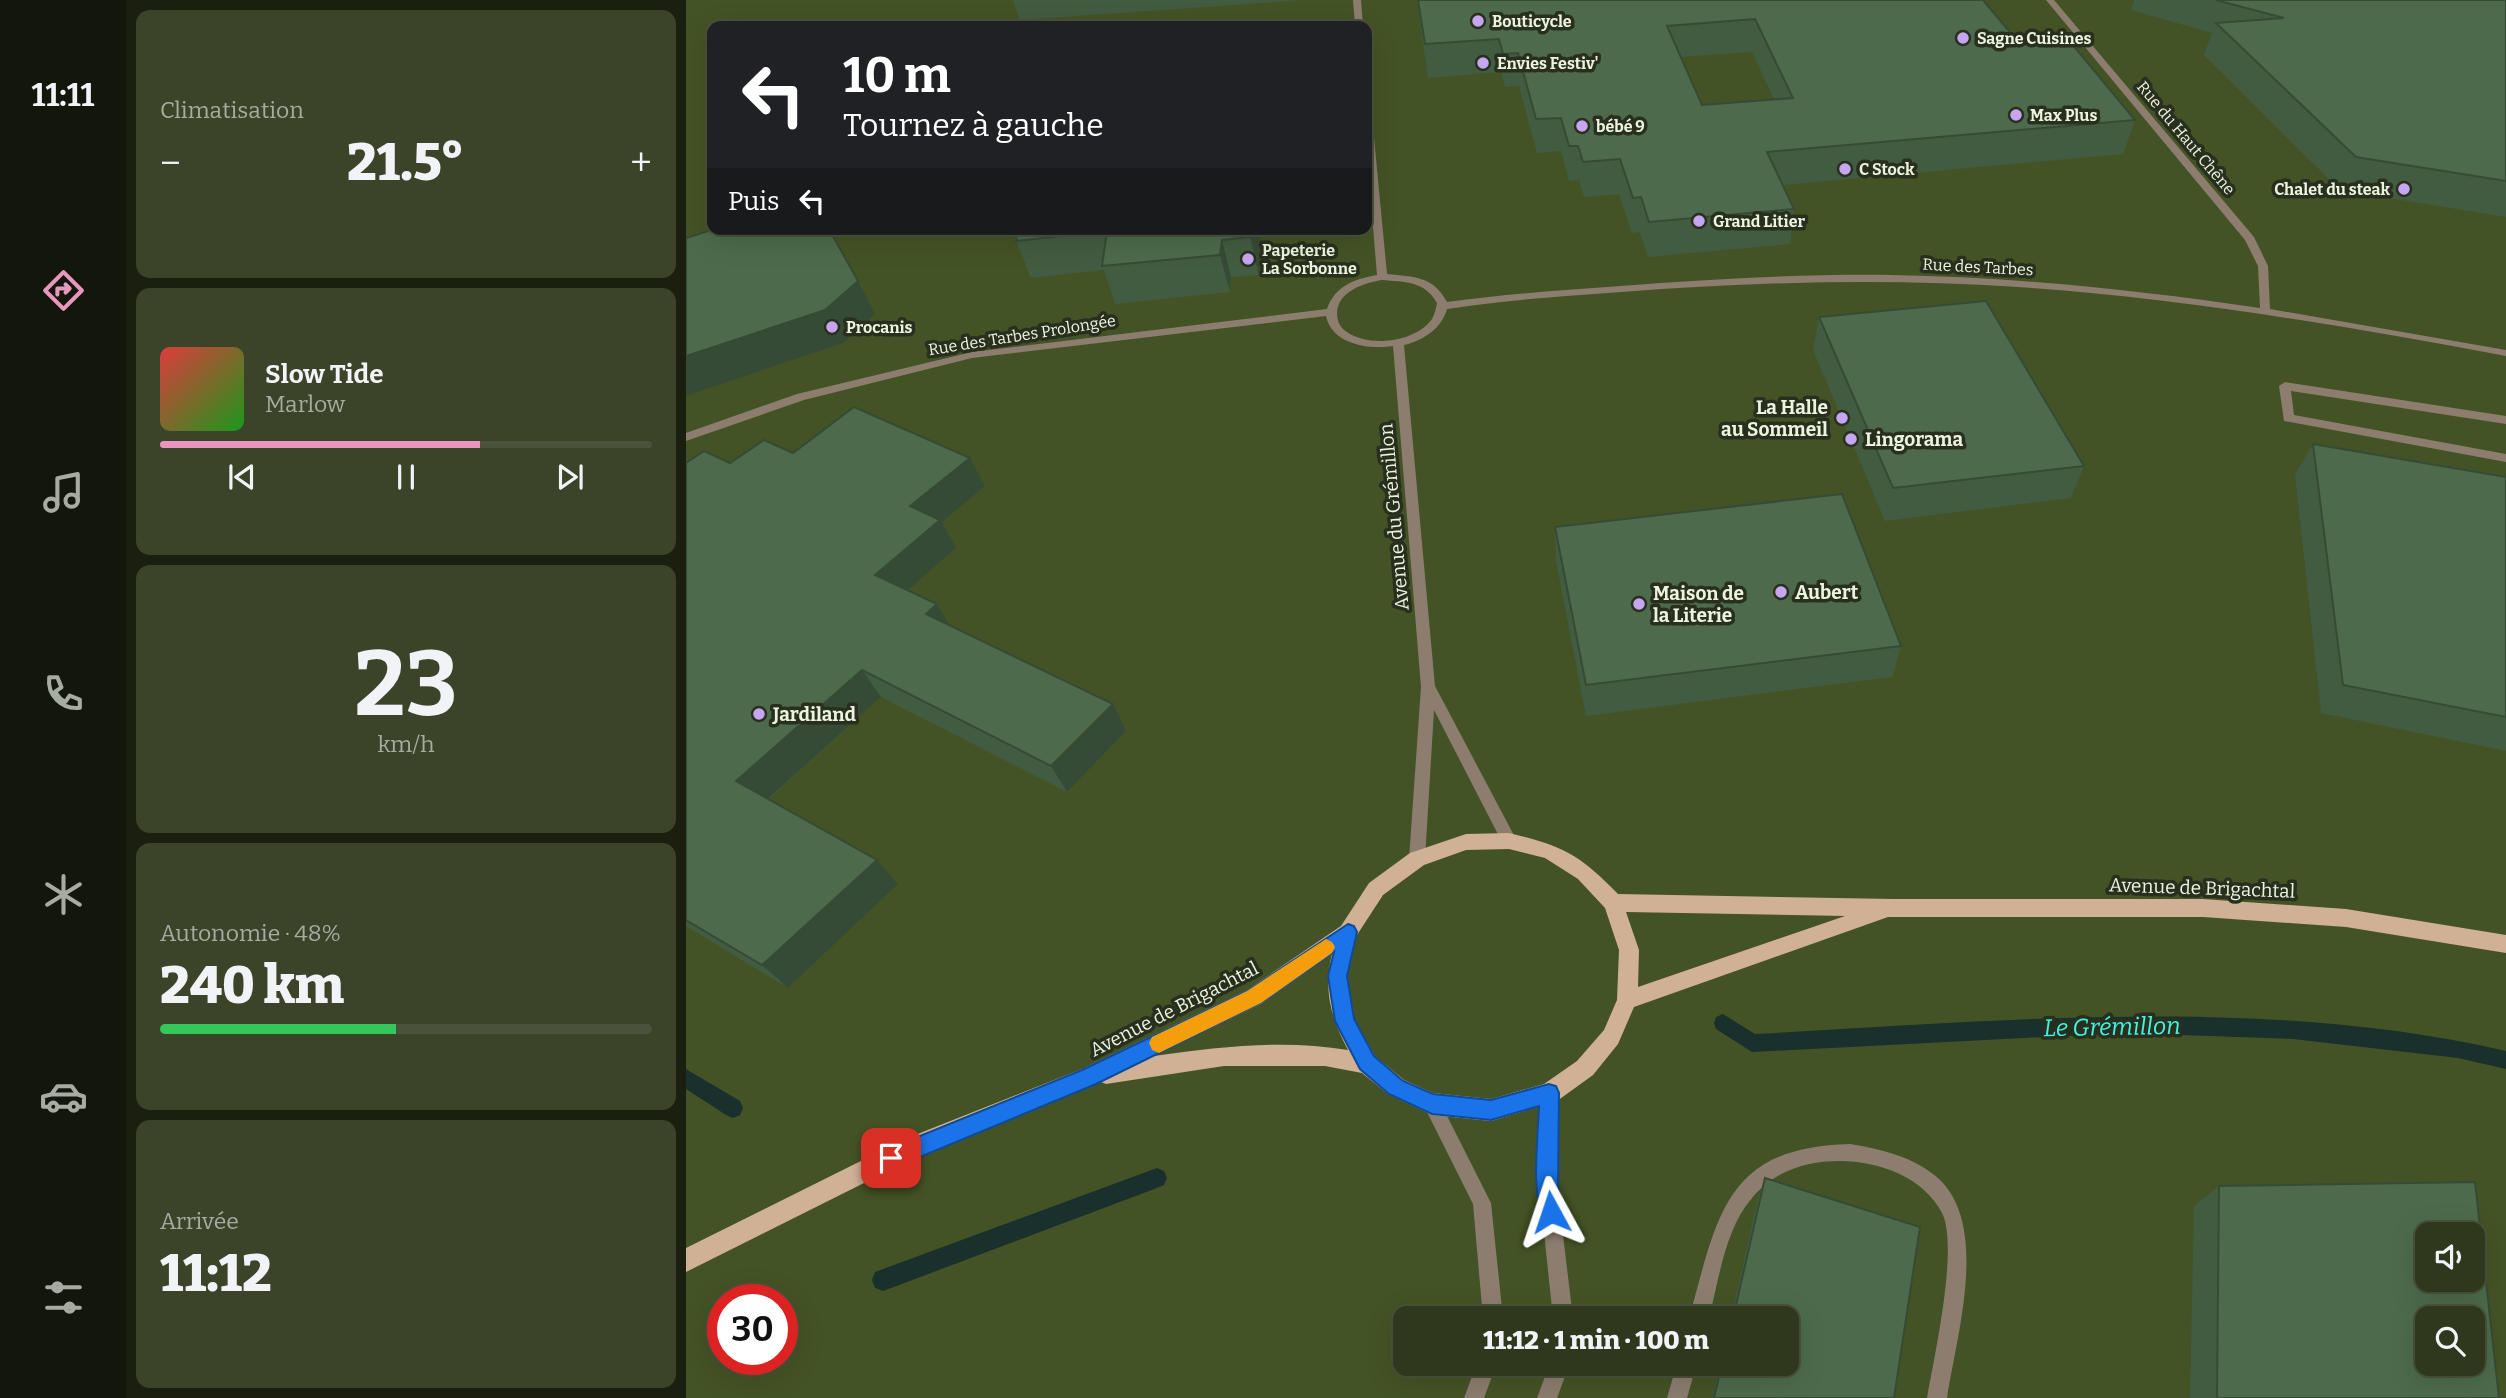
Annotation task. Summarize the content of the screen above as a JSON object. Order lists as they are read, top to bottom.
{
  "streets": {
    "main road": ["Avenue de Brigachtal"],
    "street": [
      "Rue du Haut Chêne",
      "Rue des Tarbes",
      "Rue des Tarbes Prolongée",
      "Avenue du Grémillon"
    ]
  },
  "crossings": [
    ["Rue du Haut Chêne", "Rue des Tarbes"],
    ["Rue des Tarbes", "Rue des Tarbes Prolongée"],
    ["Rue des Tarbes", "Avenue du Grémillon"],
    ["Rue des Tarbes Prolongée", "Avenue du Grémillon"]
  ],
  "water": ["Le Grémillon"],
  "places": [
    "Bouticycle",
    "Sagne Cuisines",
    "Envies Festiv'",
    "Max Plus",
    "bébé 9",
    "C Stock",
    "Chalet du steak",
    "Grand Litier",
    "Papeterie La Sorbonne",
    "Procanis",
    "La Halle au Sommeil",
    "Lingorama",
    "Aubert",
    "Maison de la Literie",
    "Jardiland"
  ],
  "page": {
    "tabs": "11:11",
    "tile": [
      "Climatisation",
      ["23", "km/h"],
      ["Autonomie · 48%", "240 km"],
      ["Arrivée", "11:12"]
    ],
    "turn": ["10 m", "Tournez à gauche"],
    "heat": ["−", "21.5°", "+"],
    "then": "Puis",
    "song": ["Slow Tide", "Marlow"],
    "limit": "30",
    "trip": "11:12 · 1 min · 100 m"
  }
}
